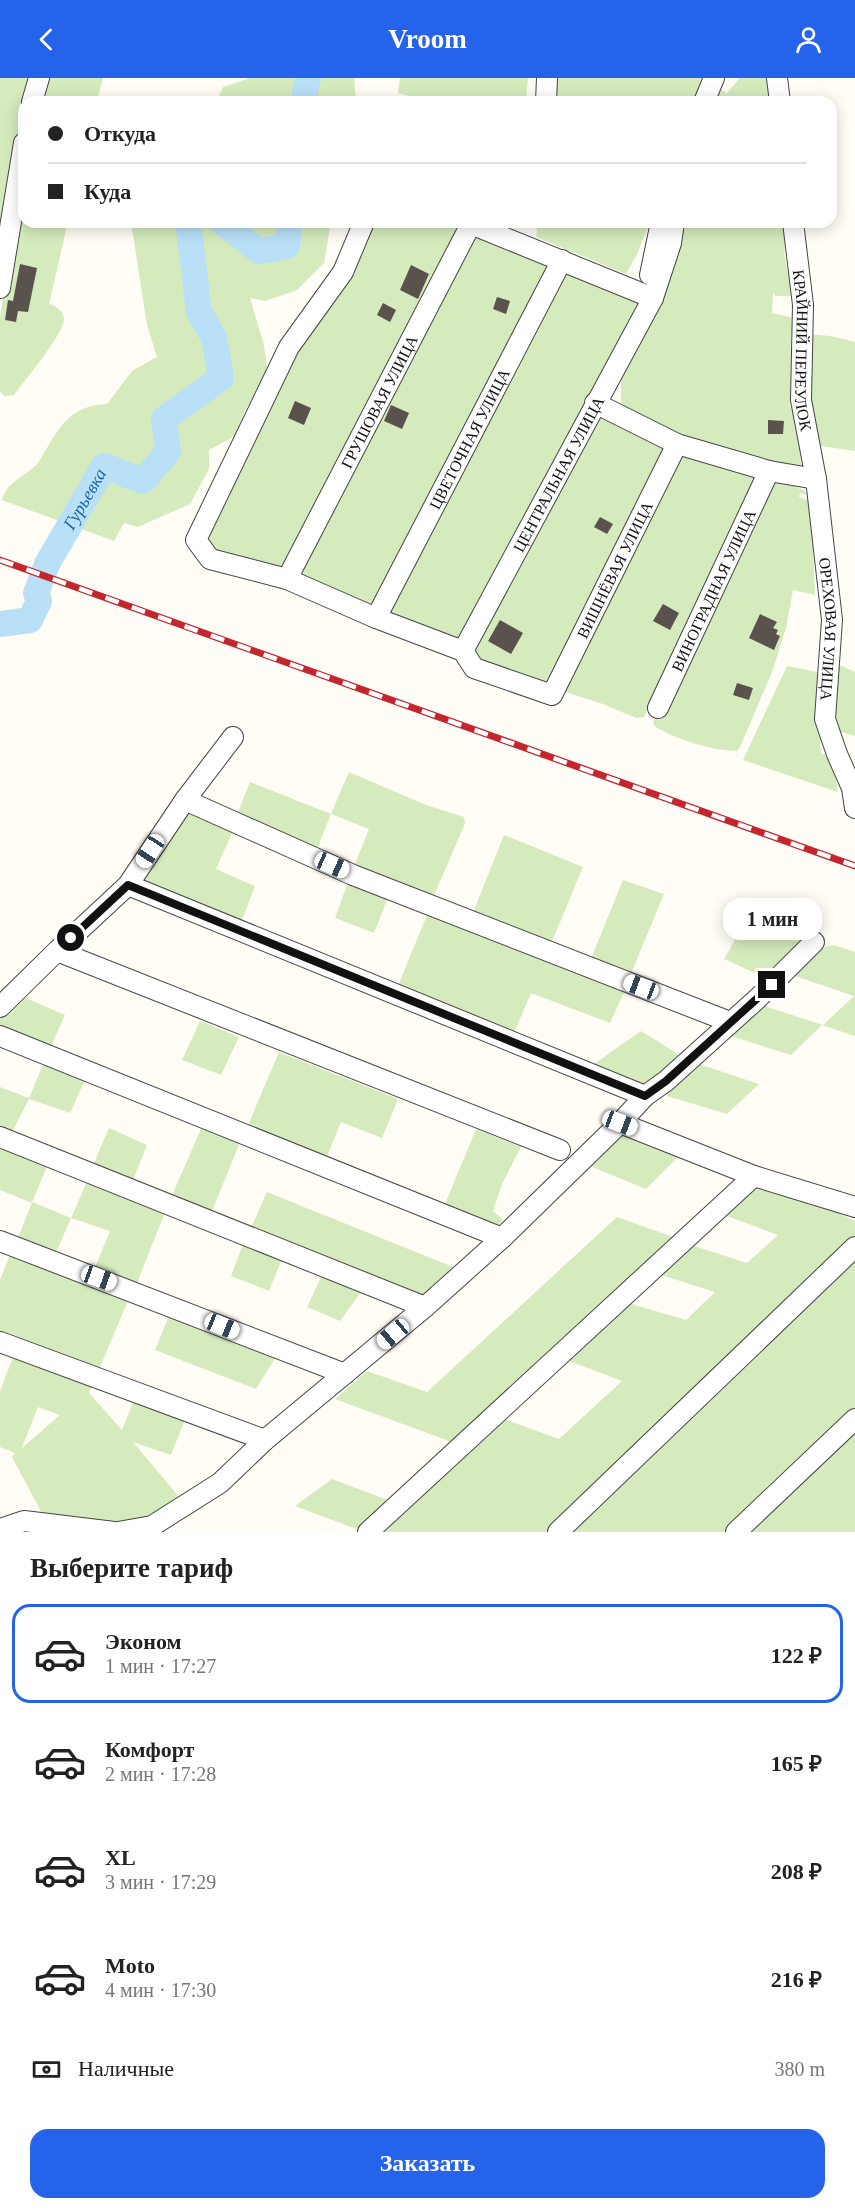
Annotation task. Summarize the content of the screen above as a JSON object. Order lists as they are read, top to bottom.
{
  "streets": {
    "street": [
      "КРАЙНИЙ ПЕРЕУЛОК",
      "ГРУШОВАЯ УЛИЦА",
      "ЦВЕТОЧНАЯ УЛИЦА",
      "ЦЕНТРАЛЬНАЯ УЛИЦА",
      "ВИШНЁВАЯ УЛИЦА",
      "ВИНОГРАДНАЯ УЛИЦА",
      "ОРЕХОВАЯ УЛИЦА"
    ]
  },
  "crossings": [
    ["КРАЙНИЙ ПЕРЕУЛОК", "ОРЕХОВАЯ УЛИЦА"],
    ["ЦЕНТРАЛЬНАЯ УЛИЦА", "ВИШНЁВАЯ УЛИЦА"]
  ],
  "water": ["Гурьевка"],
  "page": {
    "header": "Vroom",
    "banner": ["Откуда", "Куда"],
    "bubble": "1 мин",
    "heading": "Выберите тариф",
    "list": [
      {
        "name": "Эконом",
        "note": "1 мин · 17:27",
        "value": "122 ₽"
      },
      {
        "name": "Комфорт",
        "note": "2 мин · 17:28",
        "value": "165 ₽"
      },
      {
        "name": "XL",
        "note": "3 мин · 17:29",
        "value": "208 ₽"
      },
      {
        "name": "Moto",
        "note": "4 мин · 17:30",
        "value": "216 ₽"
      }
    ],
    "pay": ["Наличные", "380 m"],
    "buttons": "Заказать"
  }
}
